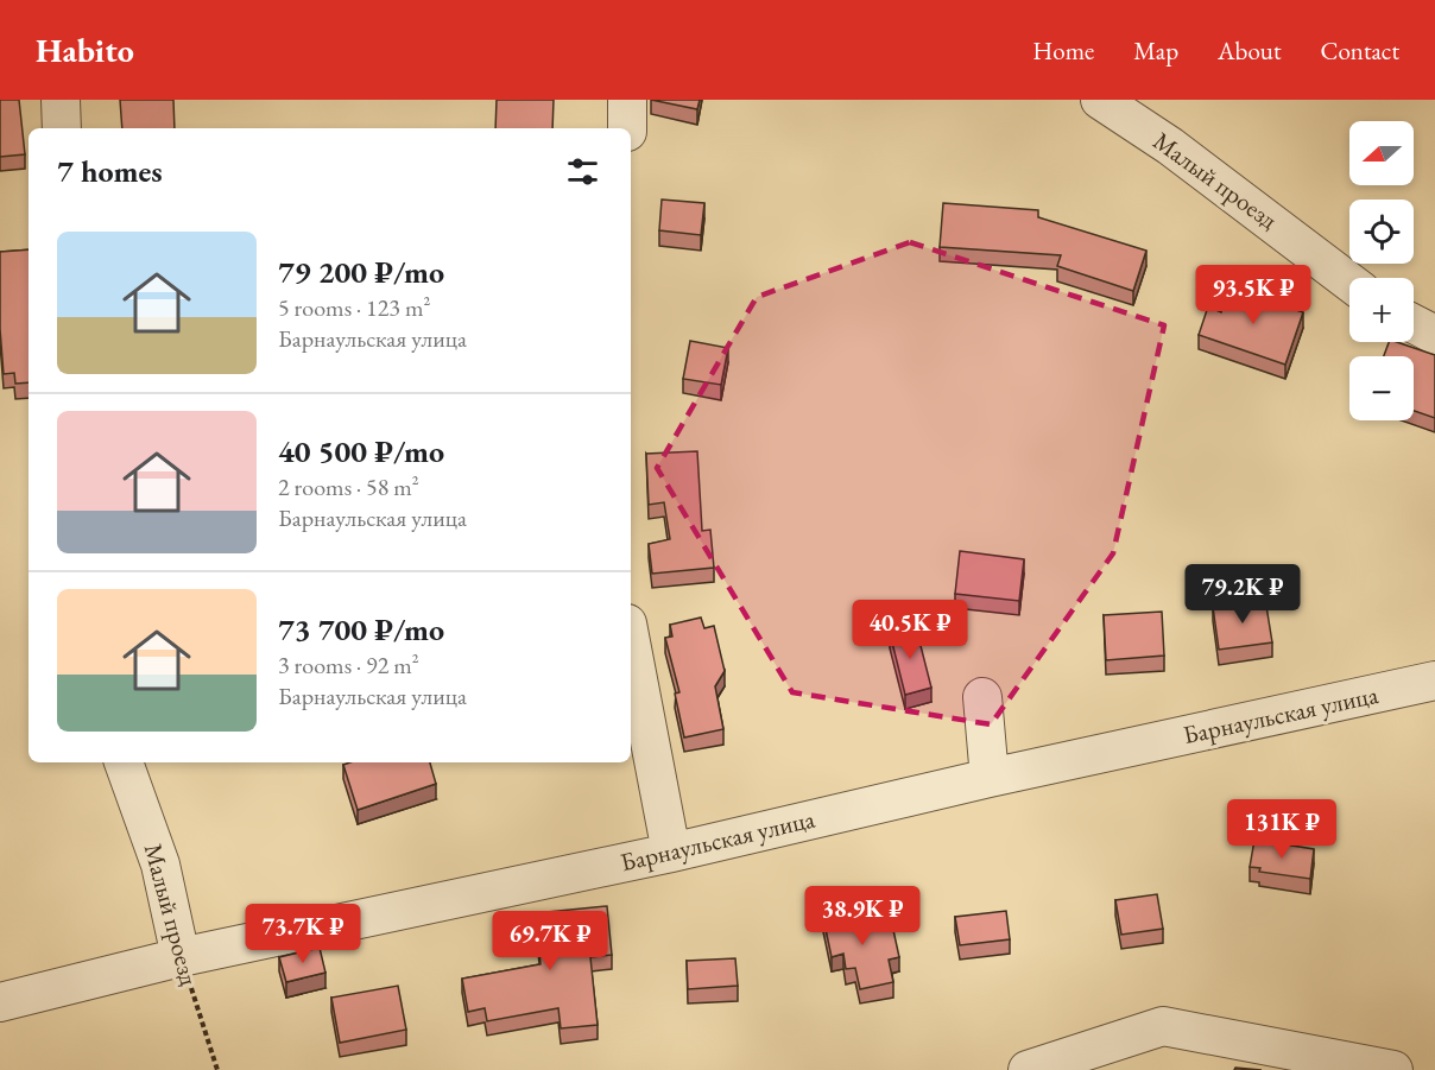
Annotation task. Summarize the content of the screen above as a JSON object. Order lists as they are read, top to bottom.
{
  "streets": {
    "street": ["Малый проезд", "Барнаульская улица"]
  },
  "crossings": [
    ["Малый проезд", "Барнаульская улица"]
  ],
  "north": "left",
  "page": {
    "header": "Habito",
    "nav": [
      "Home",
      "Map",
      "About",
      "Contact"
    ],
    "map_buttons": ["+", "−"],
    "heading": "7 homes",
    "list": [
      {
        "name": "79 200 ₽/mo",
        "note": "5 rooms · 123 m² · Барнаульская улица"
      },
      {
        "name": "40 500 ₽/mo",
        "note": "2 rooms · 58 m² · Барнаульская улица"
      },
      {
        "name": "73 700 ₽/mo",
        "note": "3 rooms · 92 m² · Барнаульская улица"
      }
    ],
    "price": [
      "93.5K ₽",
      "79.2K ₽",
      "40.5K ₽",
      "131K ₽",
      "38.9K ₽",
      "73.7K ₽",
      "69.7K ₽"
    ]
  }
}
